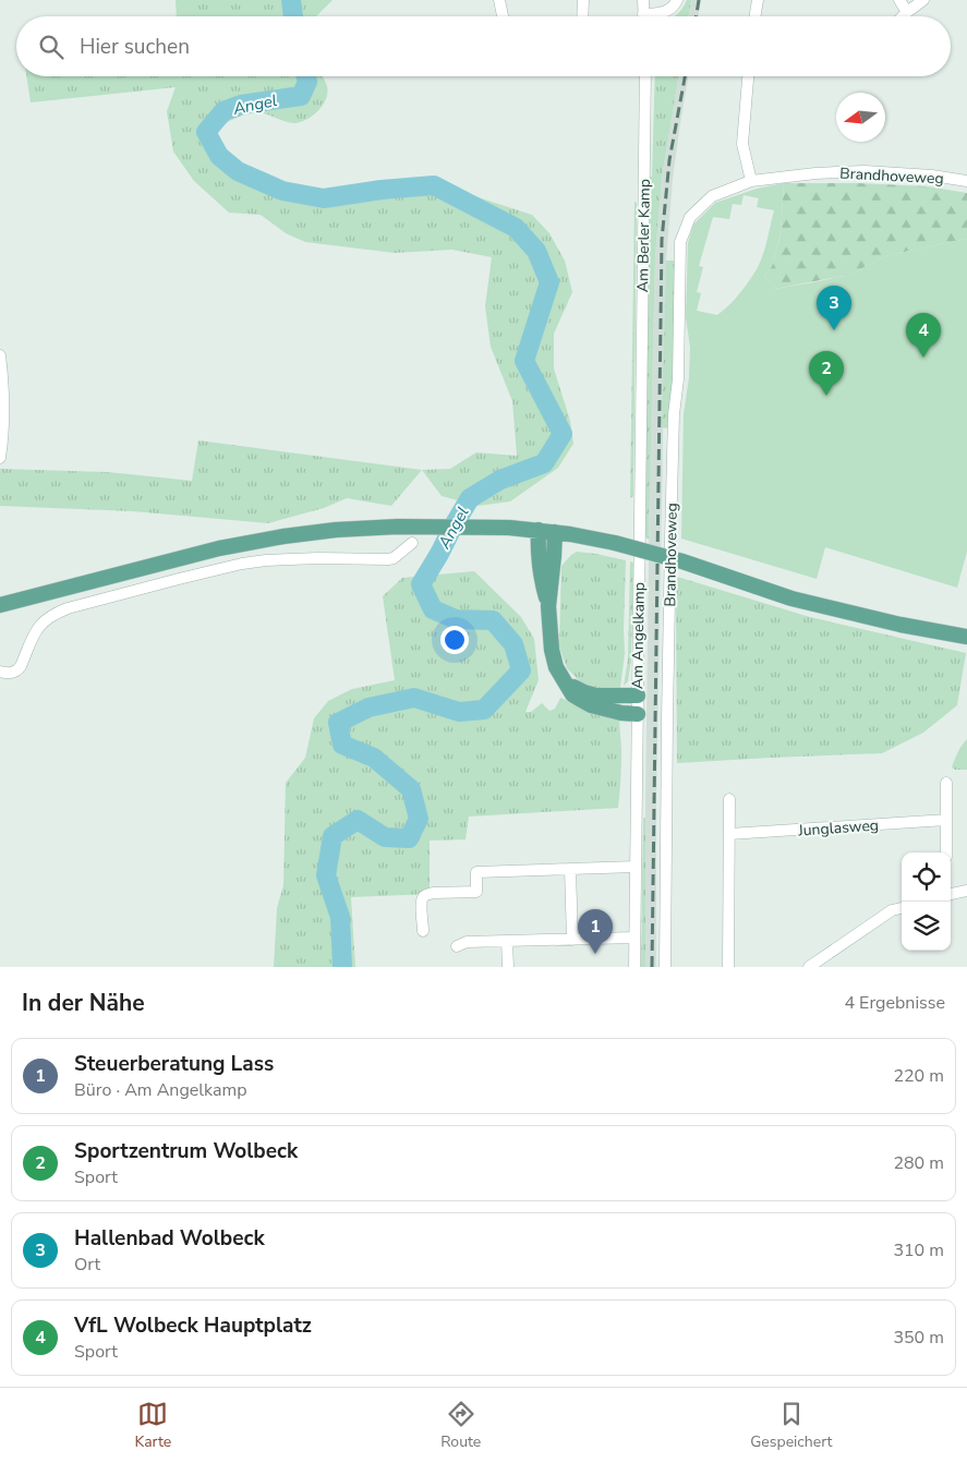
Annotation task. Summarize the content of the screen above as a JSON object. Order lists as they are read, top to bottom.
{
  "streets": {
    "street": [
      "Brandhoveweg",
      "Am Berler Kamp",
      "Am Angelkamp",
      "Junglasweg"
    ]
  },
  "crossings": [
    ["Am Berler Kamp", "Am Angelkamp"]
  ],
  "water": ["Angel"],
  "north": "left",
  "page": {
    "search": "Hier suchen",
    "pins": [
      "3",
      "4",
      "2",
      "1"
    ],
    "heading": ["In der Nähe", "4 Ergebnisse"],
    "list": [
      {
        "mark": "1",
        "name": "Steuerberatung Lass",
        "note": "Büro · Am Angelkamp",
        "value": "220 m"
      },
      {
        "mark": "2",
        "name": "Sportzentrum Wolbeck",
        "note": "Sport",
        "value": "280 m"
      },
      {
        "mark": "3",
        "name": "Hallenbad Wolbeck",
        "note": "Ort",
        "value": "310 m"
      },
      {
        "mark": "4",
        "name": "VfL Wolbeck Hauptplatz",
        "note": "Sport",
        "value": "350 m"
      }
    ],
    "nav": ["Karte", "Route", "Gespeichert"]
  }
}
